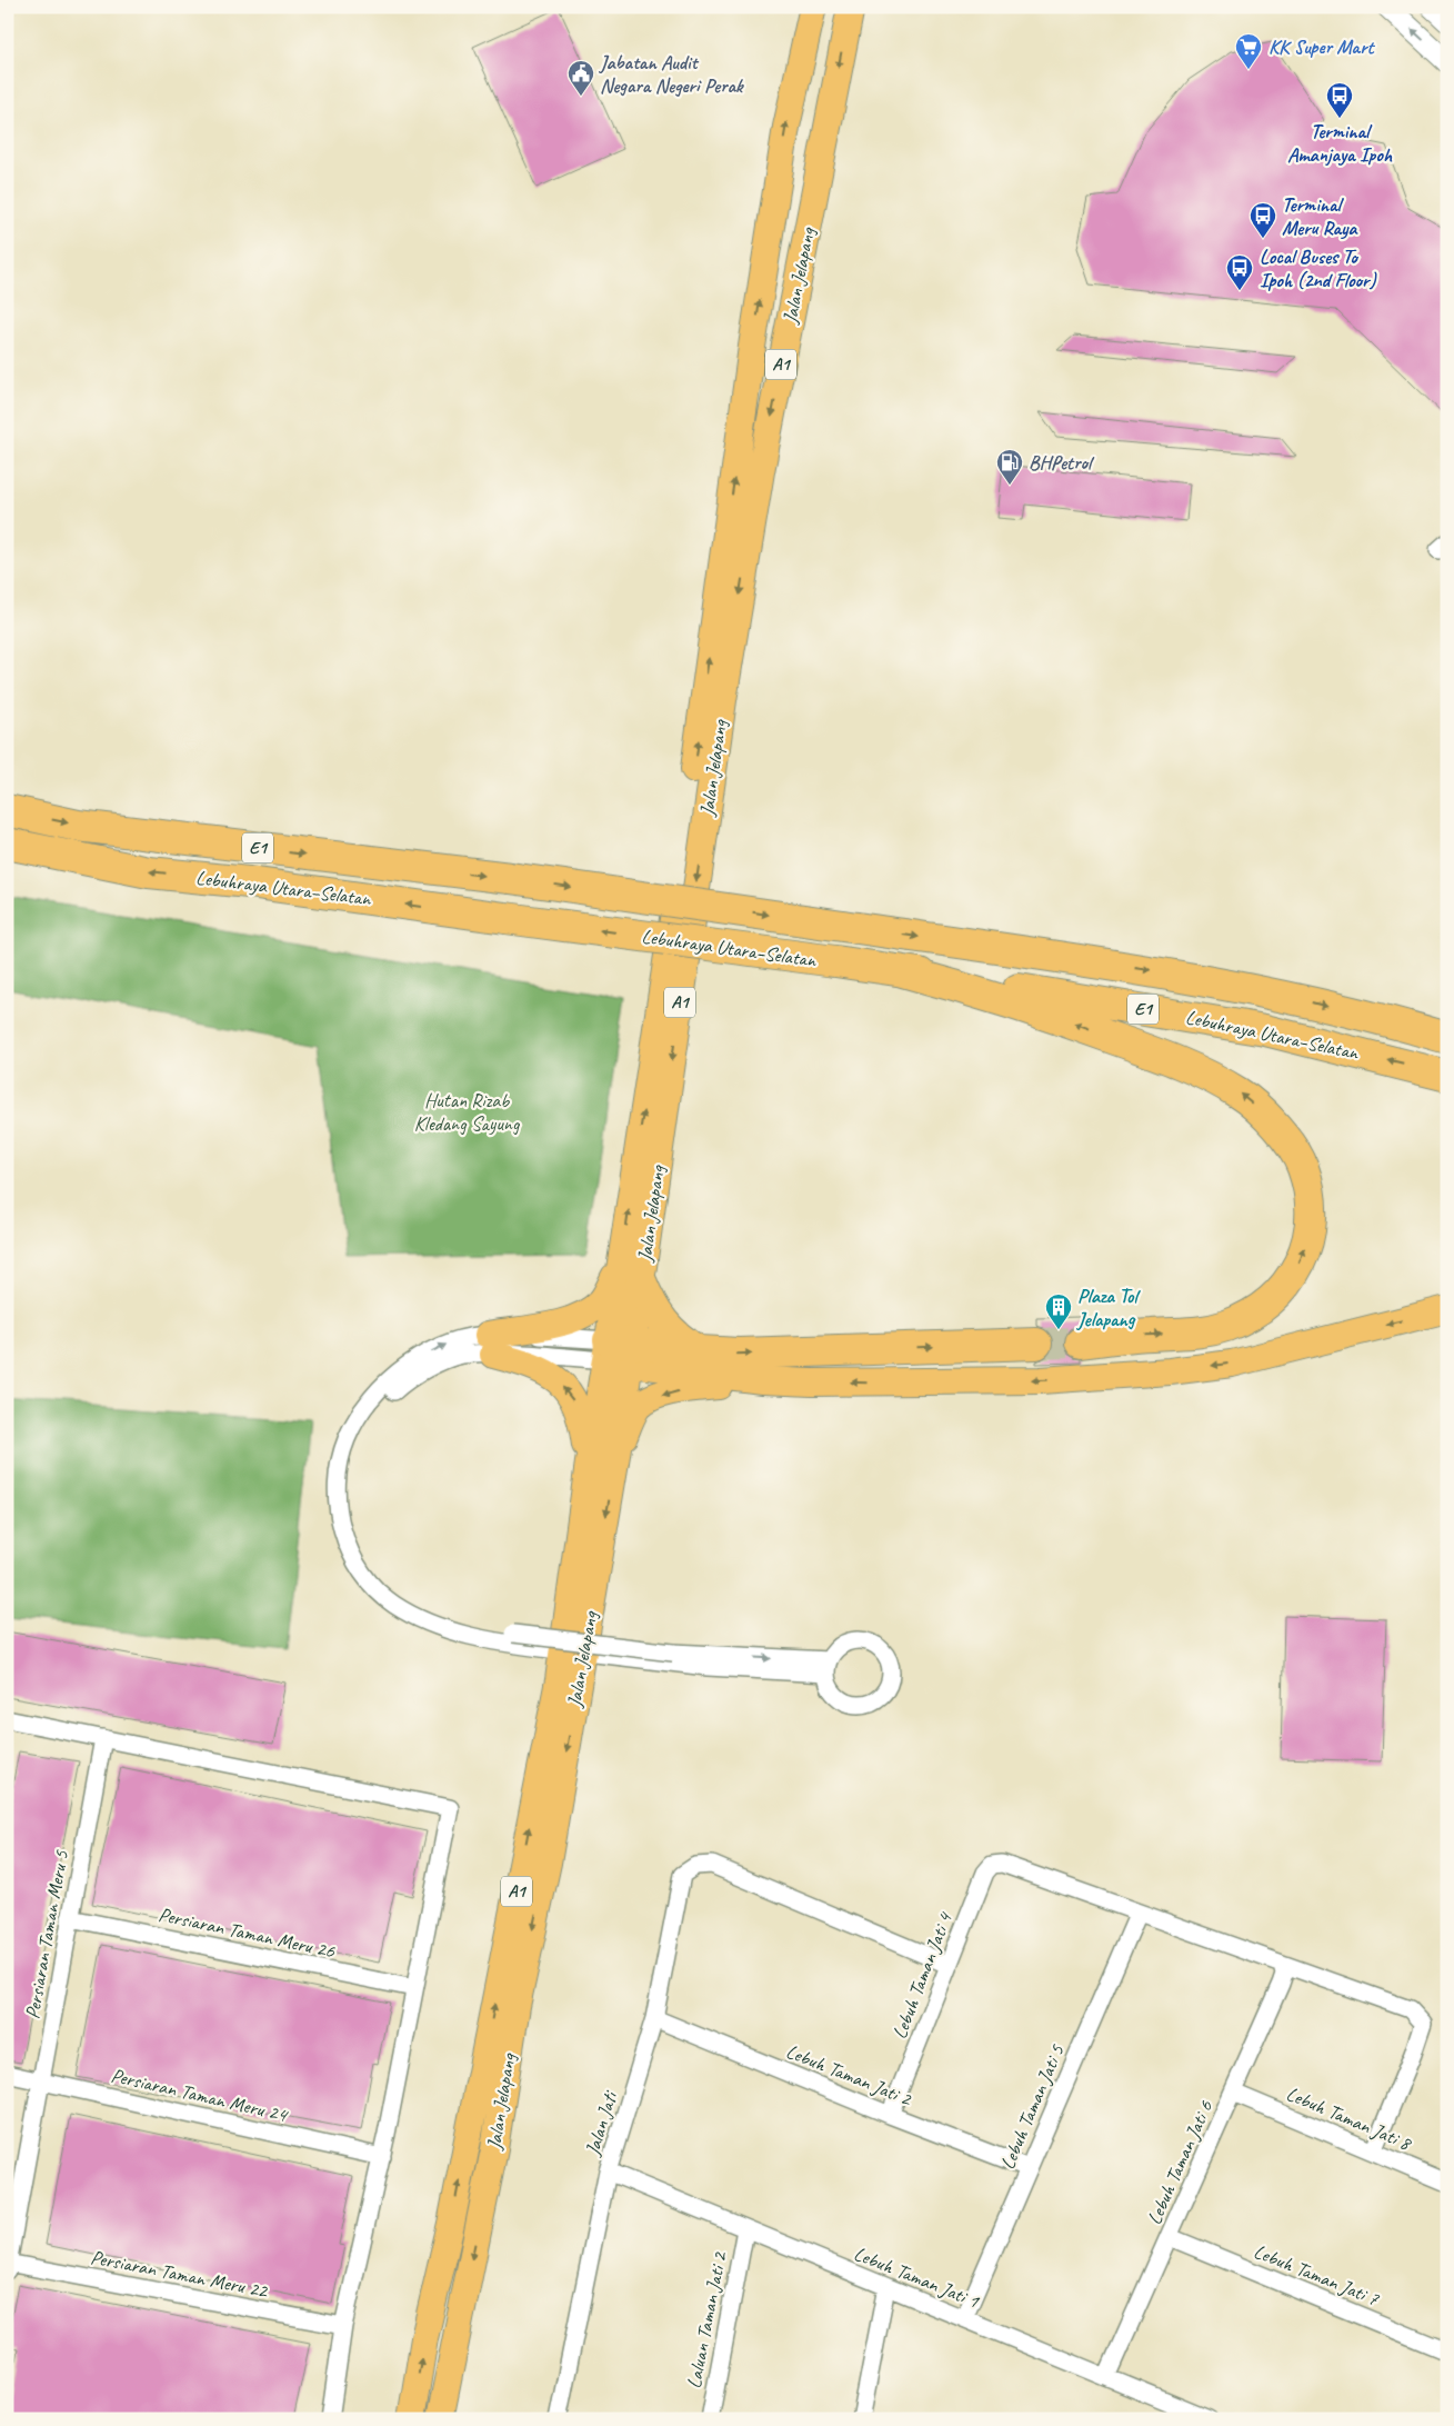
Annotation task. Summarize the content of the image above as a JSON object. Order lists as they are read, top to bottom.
{
  "streets": {
    "highway": ["E1", "Lebuhraya Utara–Selatan"],
    "main road": ["Jalan Jelapang", "A1"],
    "street": [
      "Persiaran Taman Meru 26",
      "Persiaran Taman Meru 5",
      "Lebuh Taman Jati 4",
      "Lebuh Taman Jati 2",
      "Persiaran Taman Meru 24",
      "Lebuh Taman Jati 5",
      "Lebuh Taman Jati 8",
      "Jalan Jati",
      "Lebuh Taman Jati 6",
      "Persiaran Taman Meru 22",
      "Lebuh Taman Jati 7",
      "Lebuh Taman Jati 1",
      "Laluan Taman Jati 2"
    ]
  },
  "crossings": [
    ["Persiaran Taman Meru 26", "Persiaran Taman Meru 5"],
    ["Persiaran Taman Meru 5", "Persiaran Taman Meru 24"],
    ["Persiaran Taman Meru 5", "Persiaran Taman Meru 22"],
    ["Lebuh Taman Jati 4", "Lebuh Taman Jati 2"],
    ["Lebuh Taman Jati 4", "Lebuh Taman Jati 5"],
    ["Lebuh Taman Jati 4", "Jalan Jati"],
    ["Lebuh Taman Jati 2", "Lebuh Taman Jati 5"],
    ["Lebuh Taman Jati 2", "Jalan Jati"],
    ["Lebuh Taman Jati 5", "Lebuh Taman Jati 1"],
    ["Lebuh Taman Jati 8", "Lebuh Taman Jati 6"],
    ["Jalan Jati", "Lebuh Taman Jati 1"],
    ["Lebuh Taman Jati 6", "Lebuh Taman Jati 7"],
    ["Lebuh Taman Jati 6", "Lebuh Taman Jati 1"],
    ["Lebuh Taman Jati 1", "Laluan Taman Jati 2"]
  ],
  "parks": ["Hutan Rizab Kledang Sayung"],
  "places": {
    "supermarket": ["KK Super Mart"],
    "public building": ["Jabatan Audit Negara Negeri Perak"],
    "bus stop": ["Terminal Amanjaya Ipoh", "Terminal Meru Raya", "Local Buses To Ipoh (2nd Floor)"],
    "fuel station": ["BHPetrol"],
    "building": ["Plaza Tol Jelapang"]
  }
}
